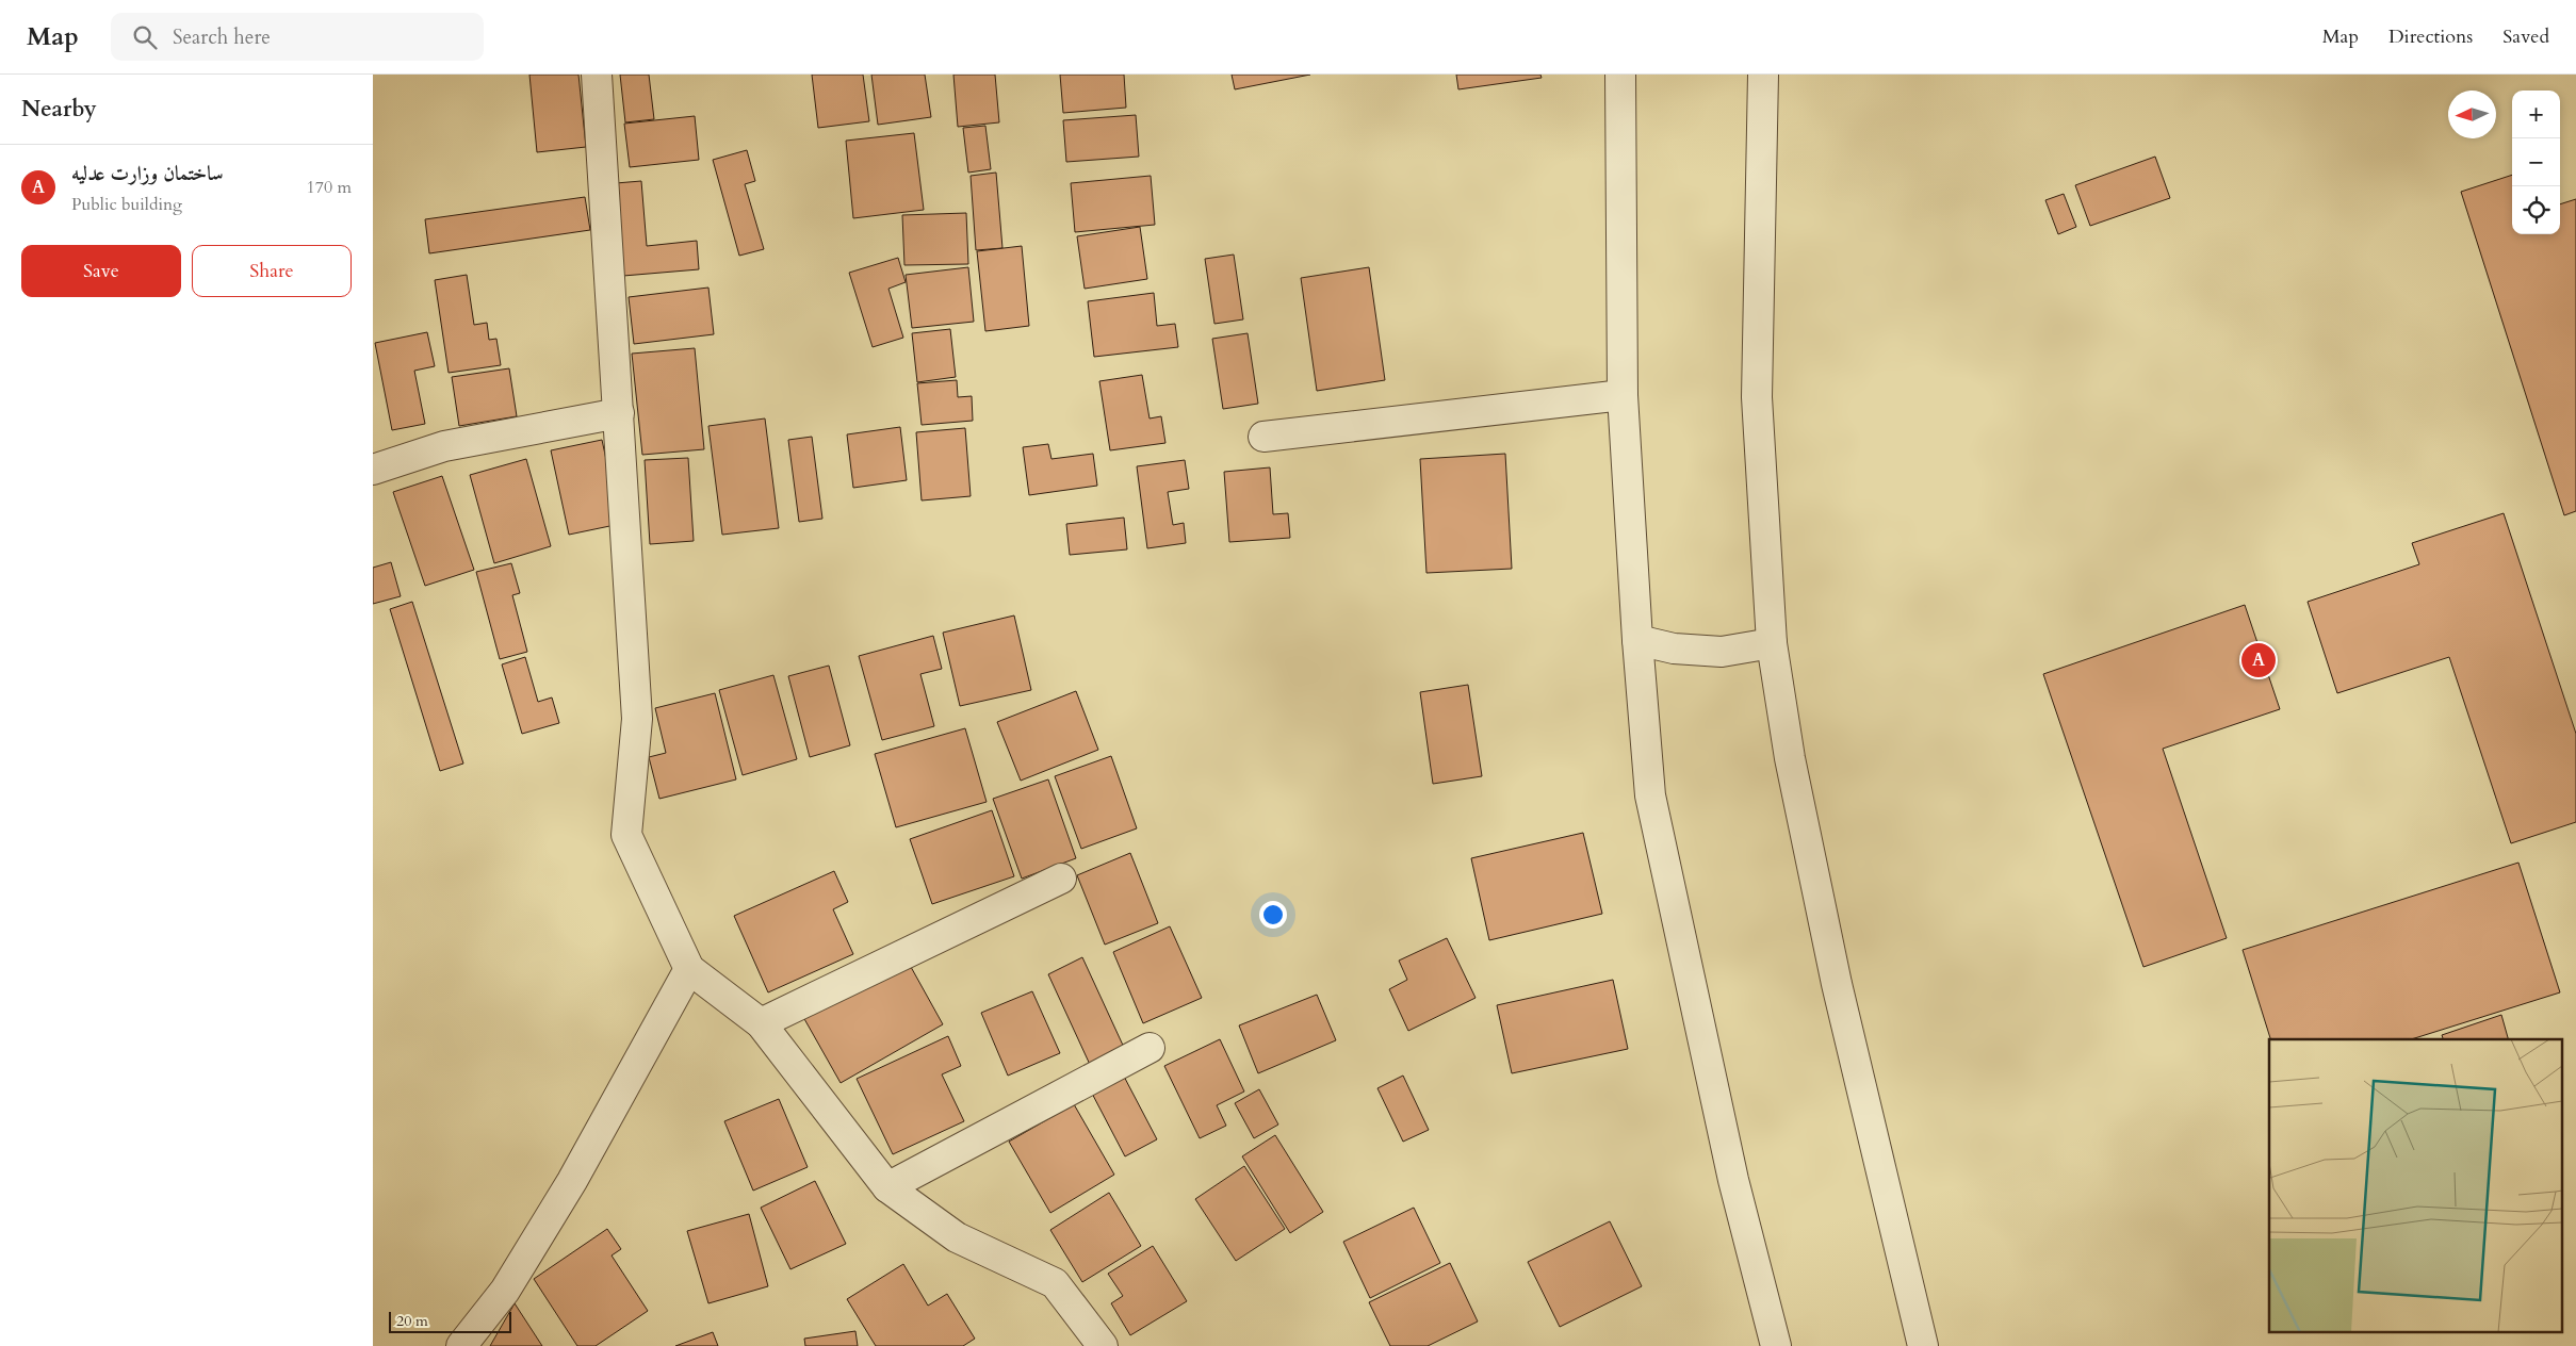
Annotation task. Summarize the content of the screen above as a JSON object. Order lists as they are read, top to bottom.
{
  "scale_bar": "20 m",
  "north": "left",
  "page": {
    "header": "Map",
    "search": "Search here",
    "nav": ["Map", "Directions", "Saved"],
    "heading": "Nearby",
    "map_buttons": ["+", "−"],
    "list": [
      {
        "mark": "A",
        "name": "ساختمان وزارت عدلیه",
        "note": "Public building",
        "value": "170 m"
      }
    ],
    "buttons": ["Save", "Share"],
    "pins": "A",
    "scale": "20 m"
  }
}
